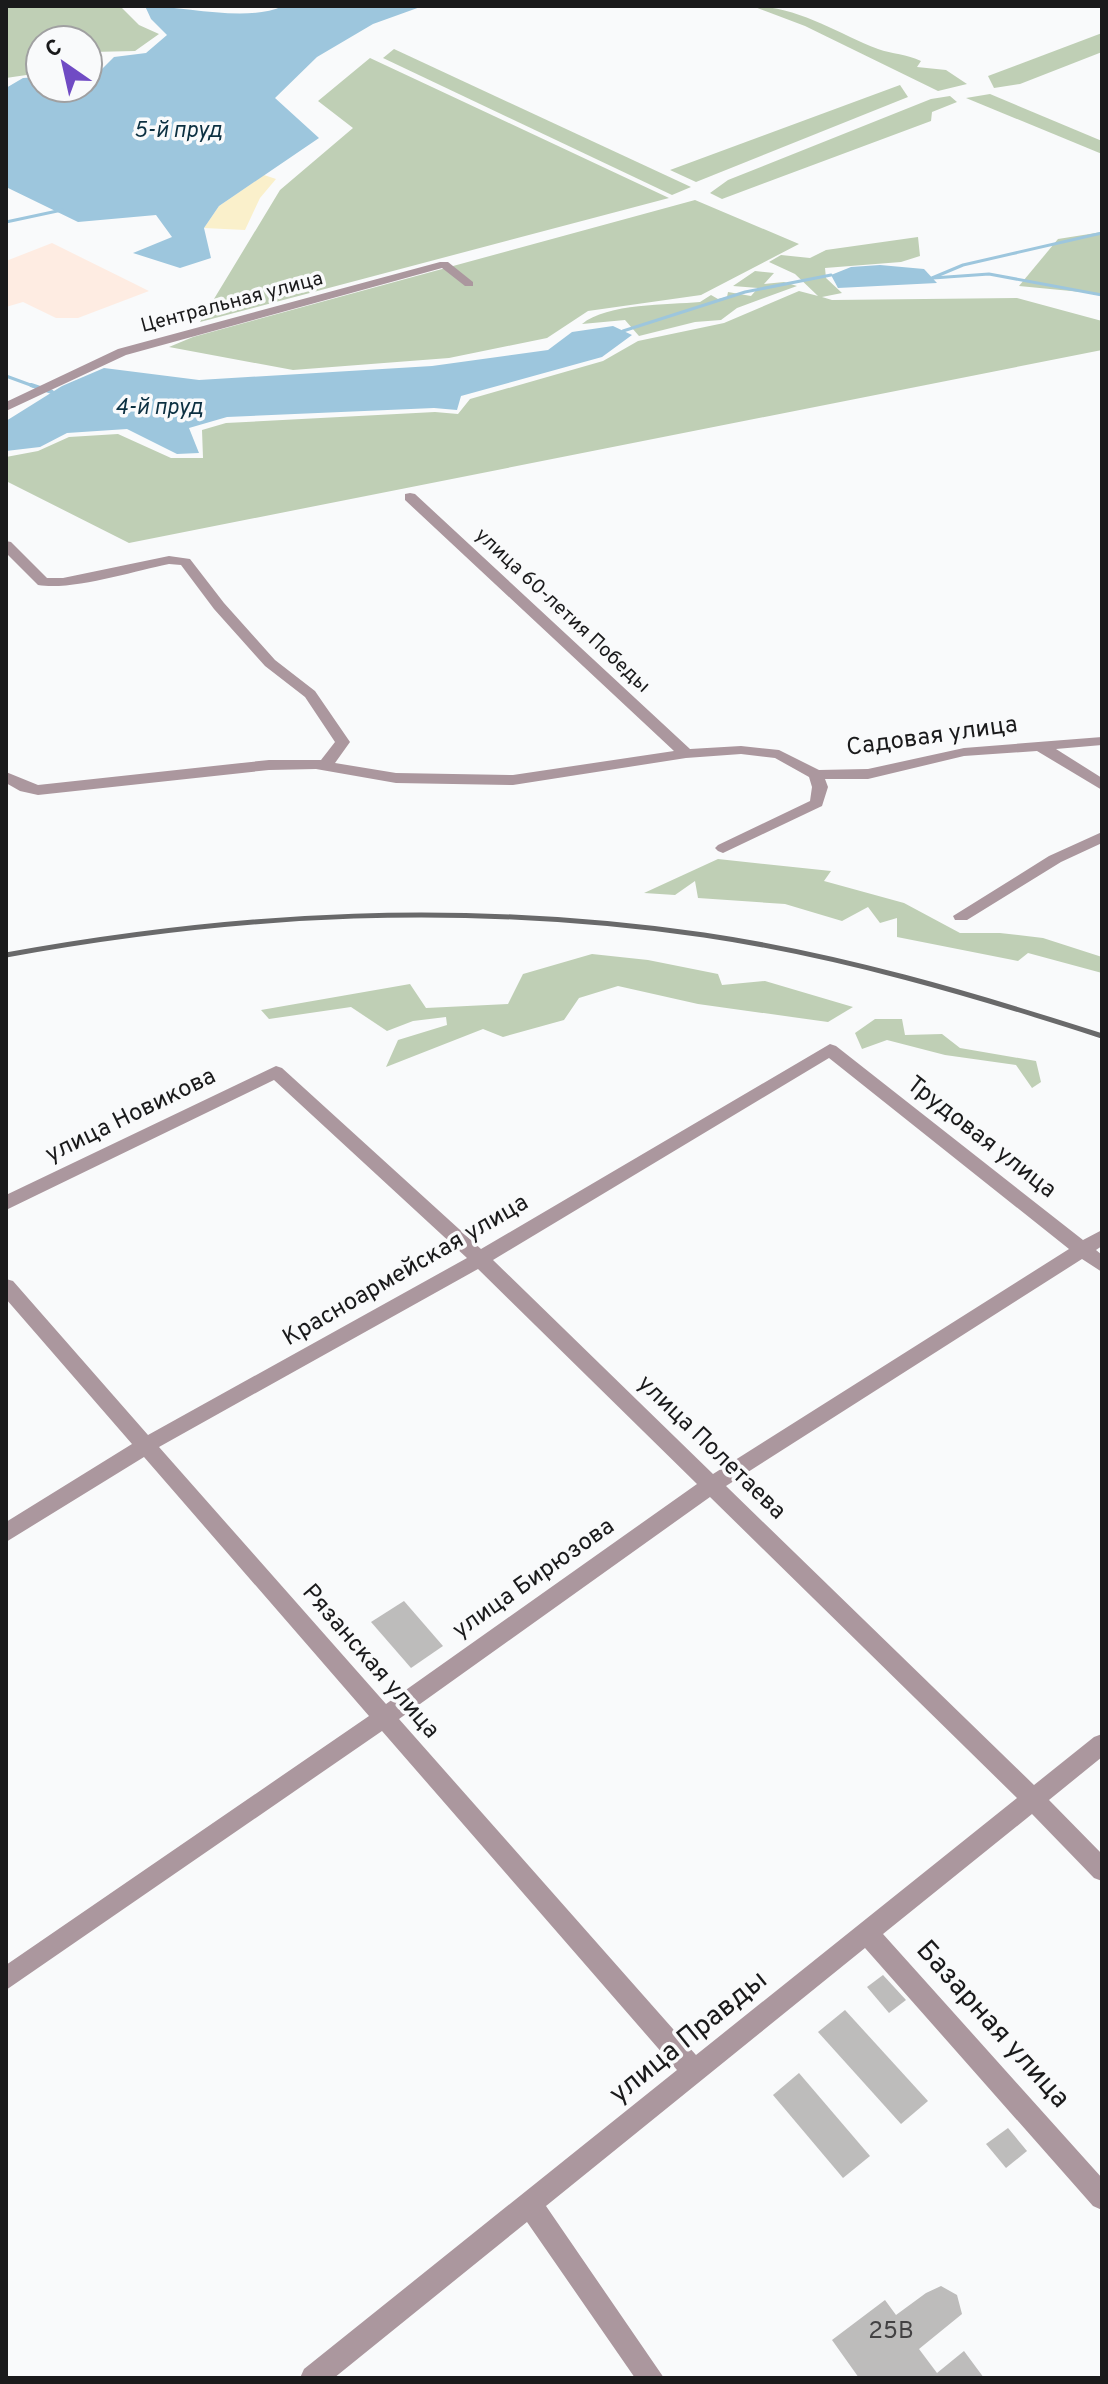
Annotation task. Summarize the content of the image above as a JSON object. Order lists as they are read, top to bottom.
{
  "streets": {
    "street": [
      "Центральная улица",
      "улица 60-летия Победы",
      "Садовая улица",
      "улица Новикова",
      "Трудовая улица",
      "Красноармейская улица",
      "улица Полетаева",
      "улица Бирюзова",
      "Рязанская улица",
      "Базарная улица",
      "улица Правды"
    ]
  },
  "crossings": [
    ["улица 60-летия Победы", "Садовая улица"],
    ["улица Новикова", "улица Полетаева"],
    ["Трудовая улица", "Красноармейская улица"],
    ["Трудовая улица", "улица Бирюзова"],
    ["Красноармейская улица", "улица Полетаева"],
    ["Красноармейская улица", "Рязанская улица"],
    ["улица Полетаева", "улица Бирюзова"],
    ["улица Полетаева", "улица Правды"],
    ["улица Бирюзова", "Рязанская улица"],
    ["Рязанская улица", "улица Правды"],
    ["Базарная улица", "улица Правды"]
  ],
  "water": ["5-й пруд", "4-й пруд"],
  "house_numbers": ["25В"],
  "north": "top left"
}
